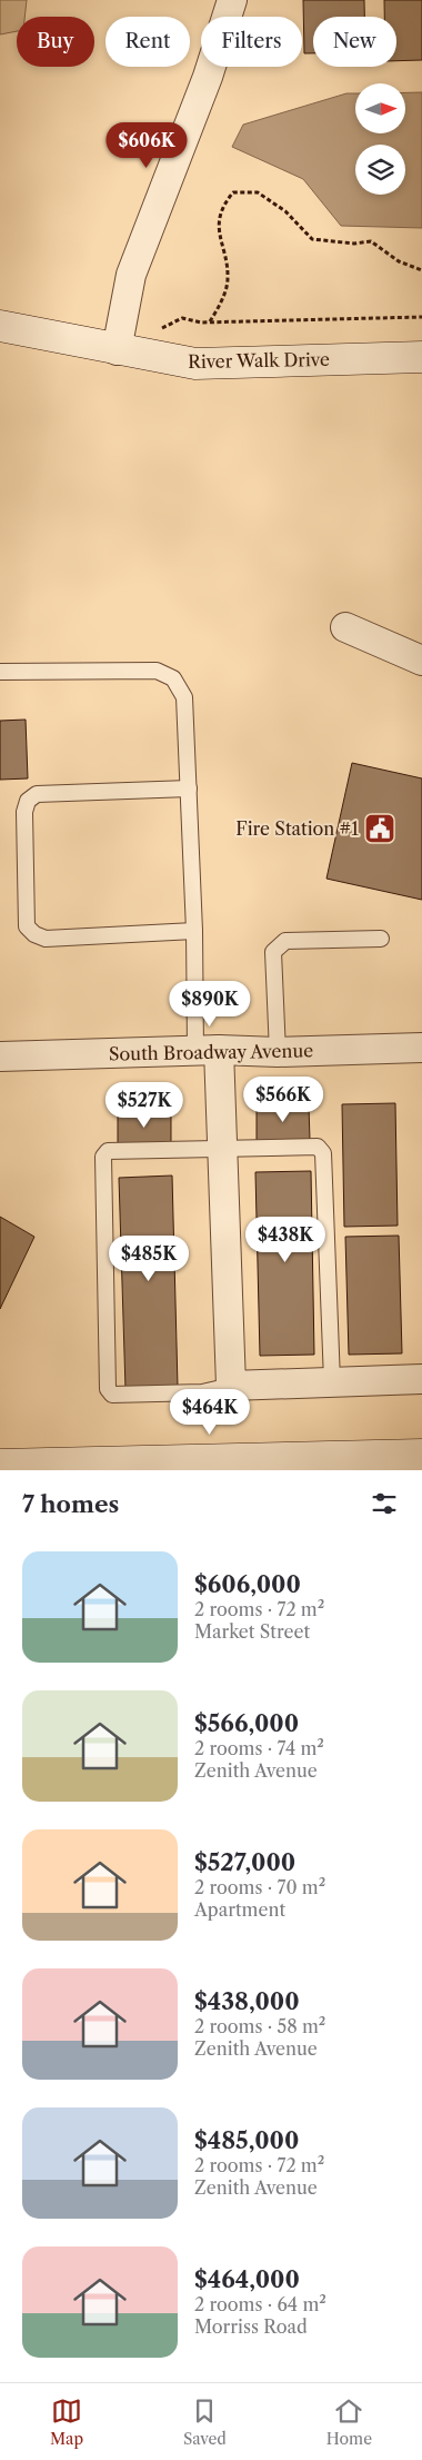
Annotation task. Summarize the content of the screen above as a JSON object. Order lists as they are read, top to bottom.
{
  "streets": {
    "street": ["River Walk Drive", "South Broadway Avenue"]
  },
  "places": {
    "public building": ["Fire Station #1"]
  },
  "north": "right",
  "page": {
    "chip": [
      "Buy",
      "Rent",
      "Filters",
      "New"
    ],
    "price": [
      "$606K",
      "$890K",
      "$566K",
      "$527K",
      "$438K",
      "$485K",
      "$464K"
    ],
    "heading": "7 homes",
    "list": [
      {
        "name": "$606,000",
        "note": "2 rooms · 72 m² · Market Street"
      },
      {
        "name": "$566,000",
        "note": "2 rooms · 74 m² · Zenith Avenue"
      },
      {
        "name": "$527,000",
        "note": "2 rooms · 70 m² · Apartment"
      },
      {
        "name": "$438,000",
        "note": "2 rooms · 58 m² · Zenith Avenue"
      },
      {
        "name": "$485,000",
        "note": "2 rooms · 72 m² · Zenith Avenue"
      },
      {
        "name": "$464,000",
        "note": "2 rooms · 64 m² · Morriss Road"
      }
    ],
    "tabs": ["Map", "Saved", "Home"]
  }
}
